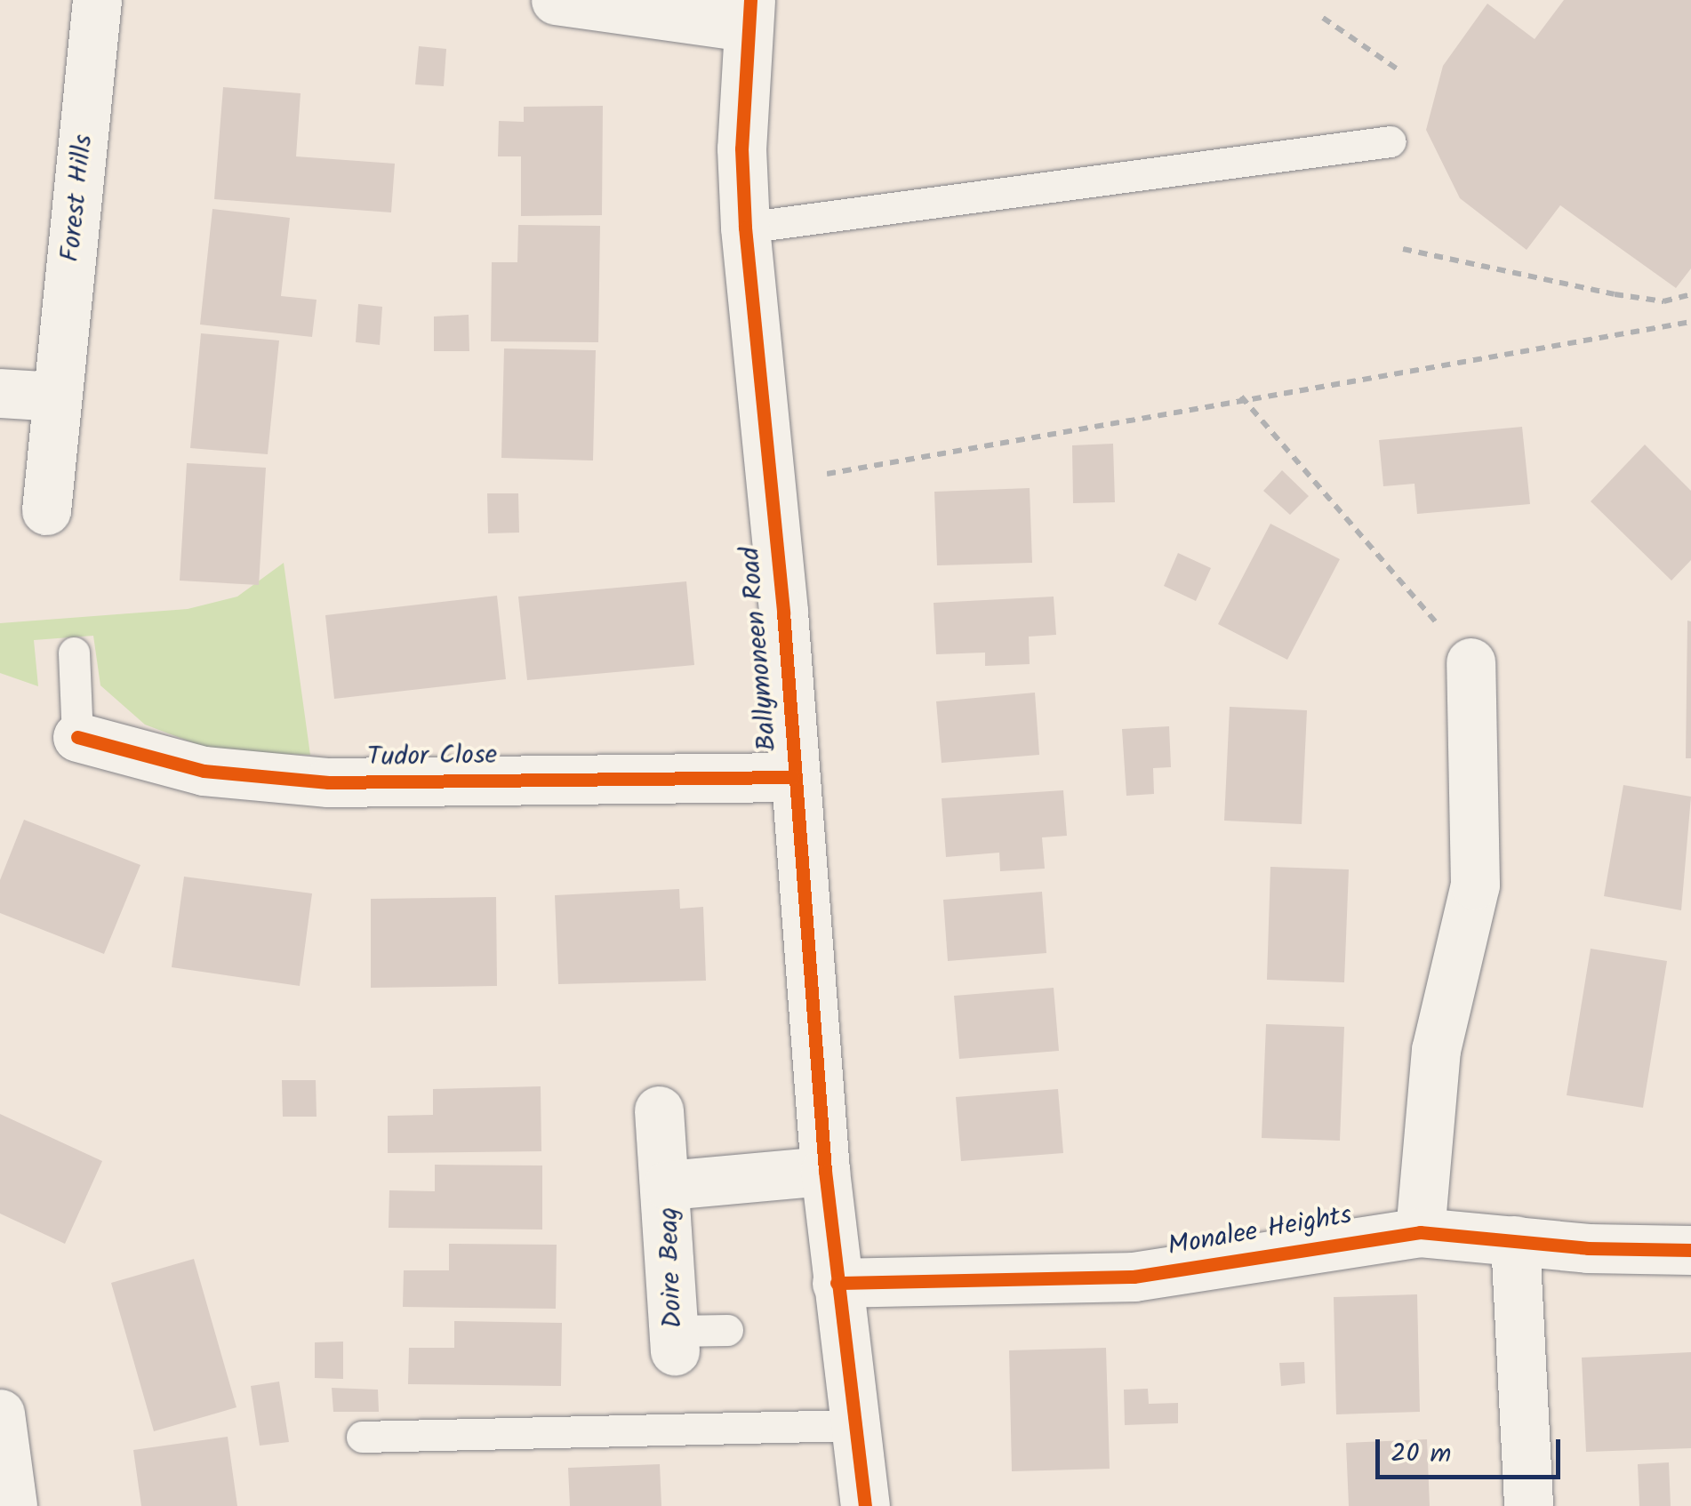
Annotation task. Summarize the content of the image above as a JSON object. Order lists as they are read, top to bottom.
{
  "streets": {
    "street": [
      "Forest Hills",
      "Ballymoneen Road",
      "Tudor Close",
      "Monalee Heights",
      "Doire Beag"
    ]
  },
  "crossings": [
    ["Ballymoneen Road", "Tudor Close"],
    ["Ballymoneen Road", "Monalee Heights"],
    ["Ballymoneen Road", "Doire Beag"]
  ],
  "scale_bar": "20 m"
}
